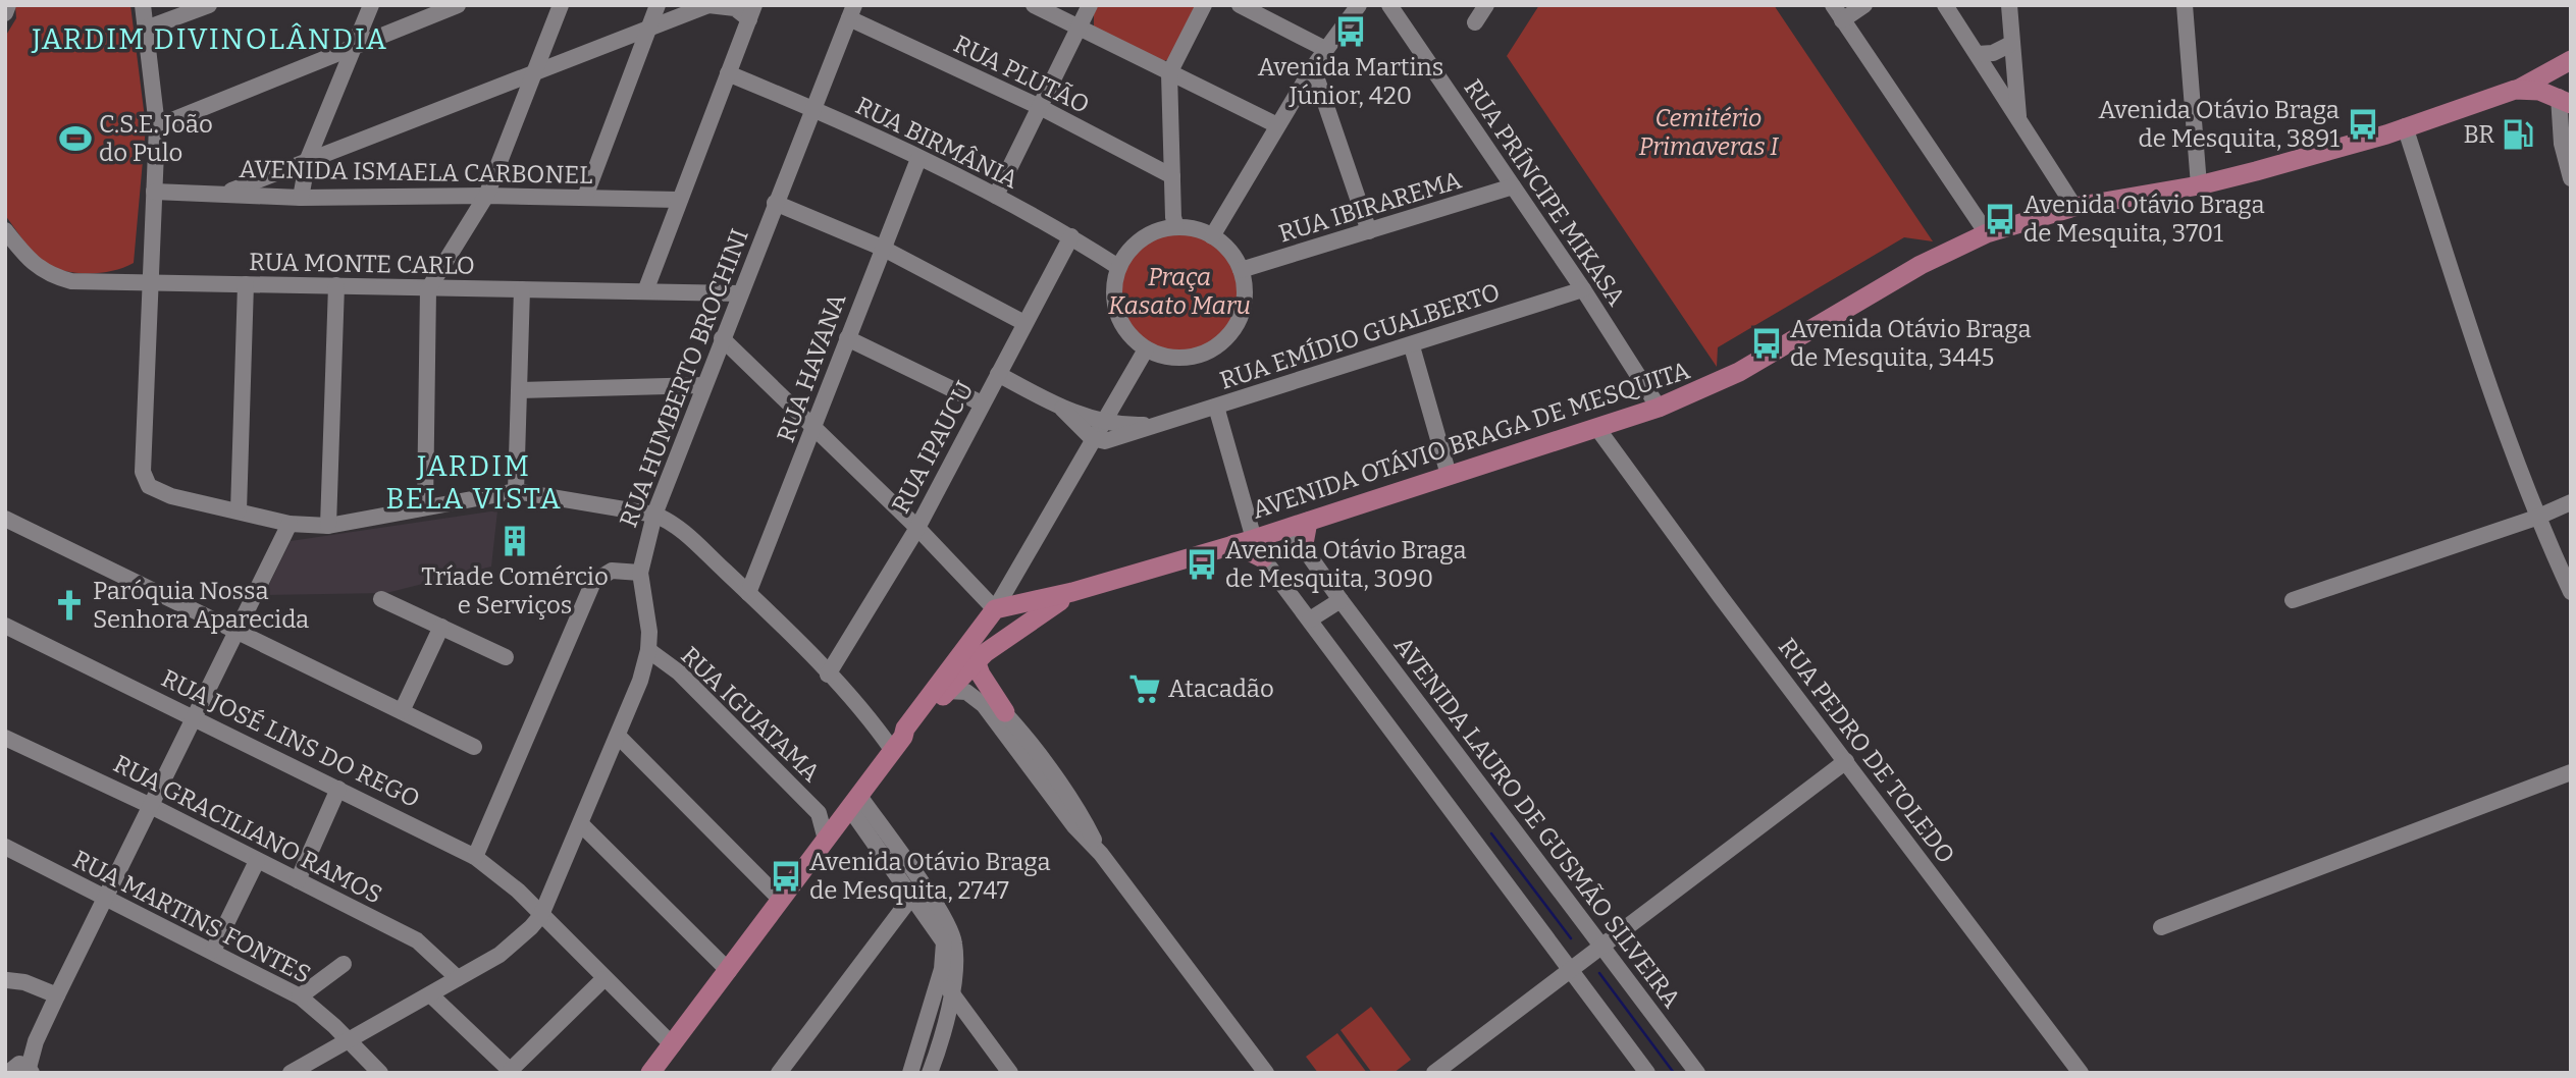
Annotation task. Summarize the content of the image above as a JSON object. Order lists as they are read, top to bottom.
{
  "streets": {
    "main road": ["AVENIDA OTÁVIO BRAGA DE MESQUITA"],
    "street": [
      "RUA PLUTÃO",
      "RUA BIRMÂNIA",
      "AVENIDA ISMAELA CARBONEL",
      "RUA PRÍNCIPE MIKASA",
      "RUA IBIRAREMA",
      "RUA MONTE CARLO",
      "RUA EMÍDIO GUALBERTO",
      "RUA HAVANA",
      "RUA HUMBERTO BROCHINI",
      "RUA IPAUCU",
      "RUA IGUATAMA",
      "RUA JOSÉ LINS DO REGO",
      "RUA PEDRO DE TOLEDO",
      "AVENIDA LAURO DE GUSMÃO SILVEIRA",
      "RUA GRACILIANO RAMOS",
      "RUA MARTINS FONTES"
    ]
  },
  "crossings": [
    ["RUA PLUTÃO", "RUA HUMBERTO BROCHINI"],
    ["RUA BIRMÂNIA", "RUA IBIRAREMA"],
    ["RUA BIRMÂNIA", "RUA HAVANA"],
    ["RUA BIRMÂNIA", "RUA HUMBERTO BROCHINI"],
    ["RUA BIRMÂNIA", "RUA IPAUCU"],
    ["RUA PRÍNCIPE MIKASA", "RUA IBIRAREMA"],
    ["RUA PRÍNCIPE MIKASA", "RUA EMÍDIO GUALBERTO"],
    ["RUA PRÍNCIPE MIKASA", "AVENIDA OTÁVIO BRAGA DE MESQUITA"],
    ["RUA MONTE CARLO", "RUA HUMBERTO BROCHINI"],
    ["RUA EMÍDIO GUALBERTO", "RUA IPAUCU"],
    ["RUA HUMBERTO BROCHINI", "RUA IGUATAMA"],
    ["RUA HUMBERTO BROCHINI", "RUA JOSÉ LINS DO REGO"],
    ["RUA HUMBERTO BROCHINI", "RUA GRACILIANO RAMOS"],
    ["RUA HUMBERTO BROCHINI", "RUA MARTINS FONTES"],
    ["AVENIDA OTÁVIO BRAGA DE MESQUITA", "RUA PEDRO DE TOLEDO"]
  ],
  "districts": ["JARDIM DIVINOLÂNDIA", "JARDIM BELA VISTA"],
  "parks": ["Cemitério Primaveras I", "Praça Kasato Maru"],
  "places": {
    "bus stop": [
      "Avenida Martins Júnior, 420",
      "Avenida Otávio Braga de Mesquita, 3891",
      "Avenida Otávio Braga de Mesquita, 3701",
      "Avenida Otávio Braga de Mesquita, 3445",
      "Avenida Otávio Braga de Mesquita, 3090",
      "Avenida Otávio Braga de Mesquita, 2747"
    ],
    "fuel station": ["BR"],
    "sports": ["C.S.E. João do Pulo"],
    "building": ["Tríade Comércio e Serviços"],
    "church": ["Paróquia Nossa Senhora Aparecida"],
    "supermarket": ["Atacadão"]
  }
}
